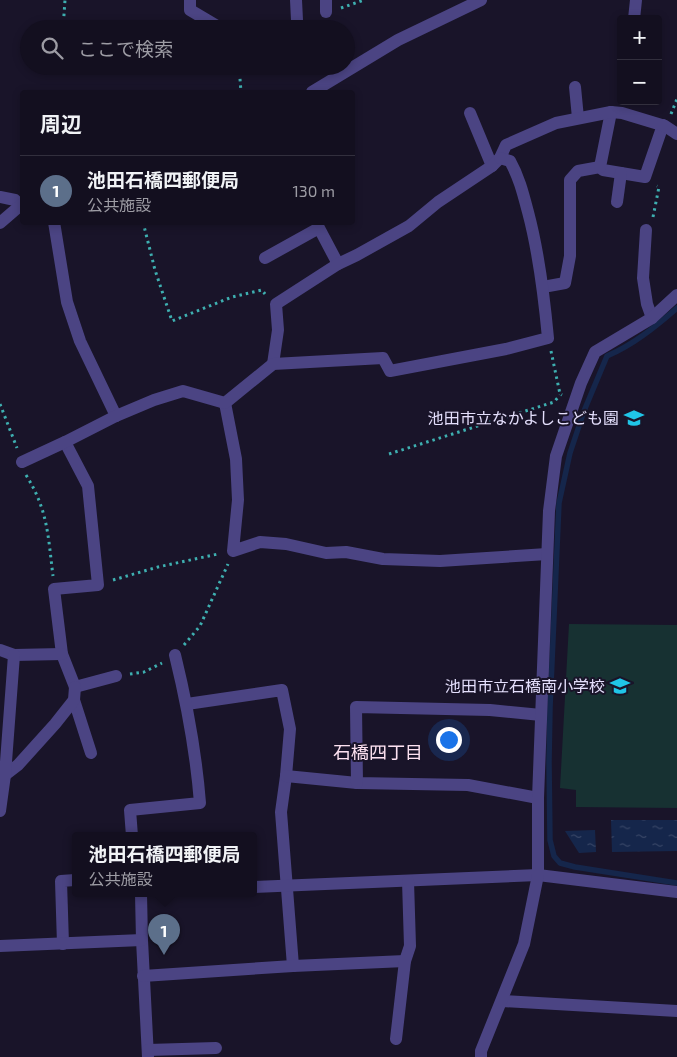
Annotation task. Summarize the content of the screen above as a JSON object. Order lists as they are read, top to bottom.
{
  "districts": ["石橋四丁目"],
  "places": {
    "school or university": ["池田市立なかよしこども園", "池田市立石橋南小学校"]
  },
  "page": {
    "map_buttons": ["+", "−"],
    "search": "ここで検索",
    "heading": "周辺",
    "list": [
      {
        "mark": "1",
        "name": "池田石橋四郵便局",
        "note": "公共施設",
        "value": "130 m"
      }
    ],
    "popup": ["池田石橋四郵便局", "公共施設"],
    "pins": "1"
  }
}
